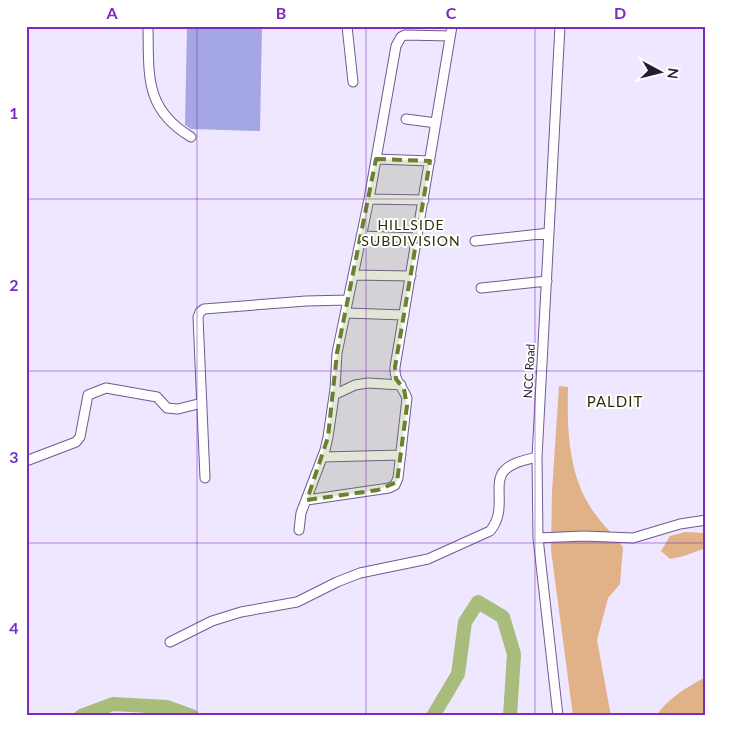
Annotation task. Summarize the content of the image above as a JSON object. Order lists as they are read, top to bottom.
{
  "streets": {
    "street": ["NCC Road"]
  },
  "districts": ["HILLSIDE SUBDIVISION", "PALDIT"],
  "north": "right",
  "grid": {
    "columns": [
      "A",
      "B",
      "C",
      "D"
    ],
    "rows": [
      "1",
      "2",
      "3",
      "4"
    ]
  }
}
